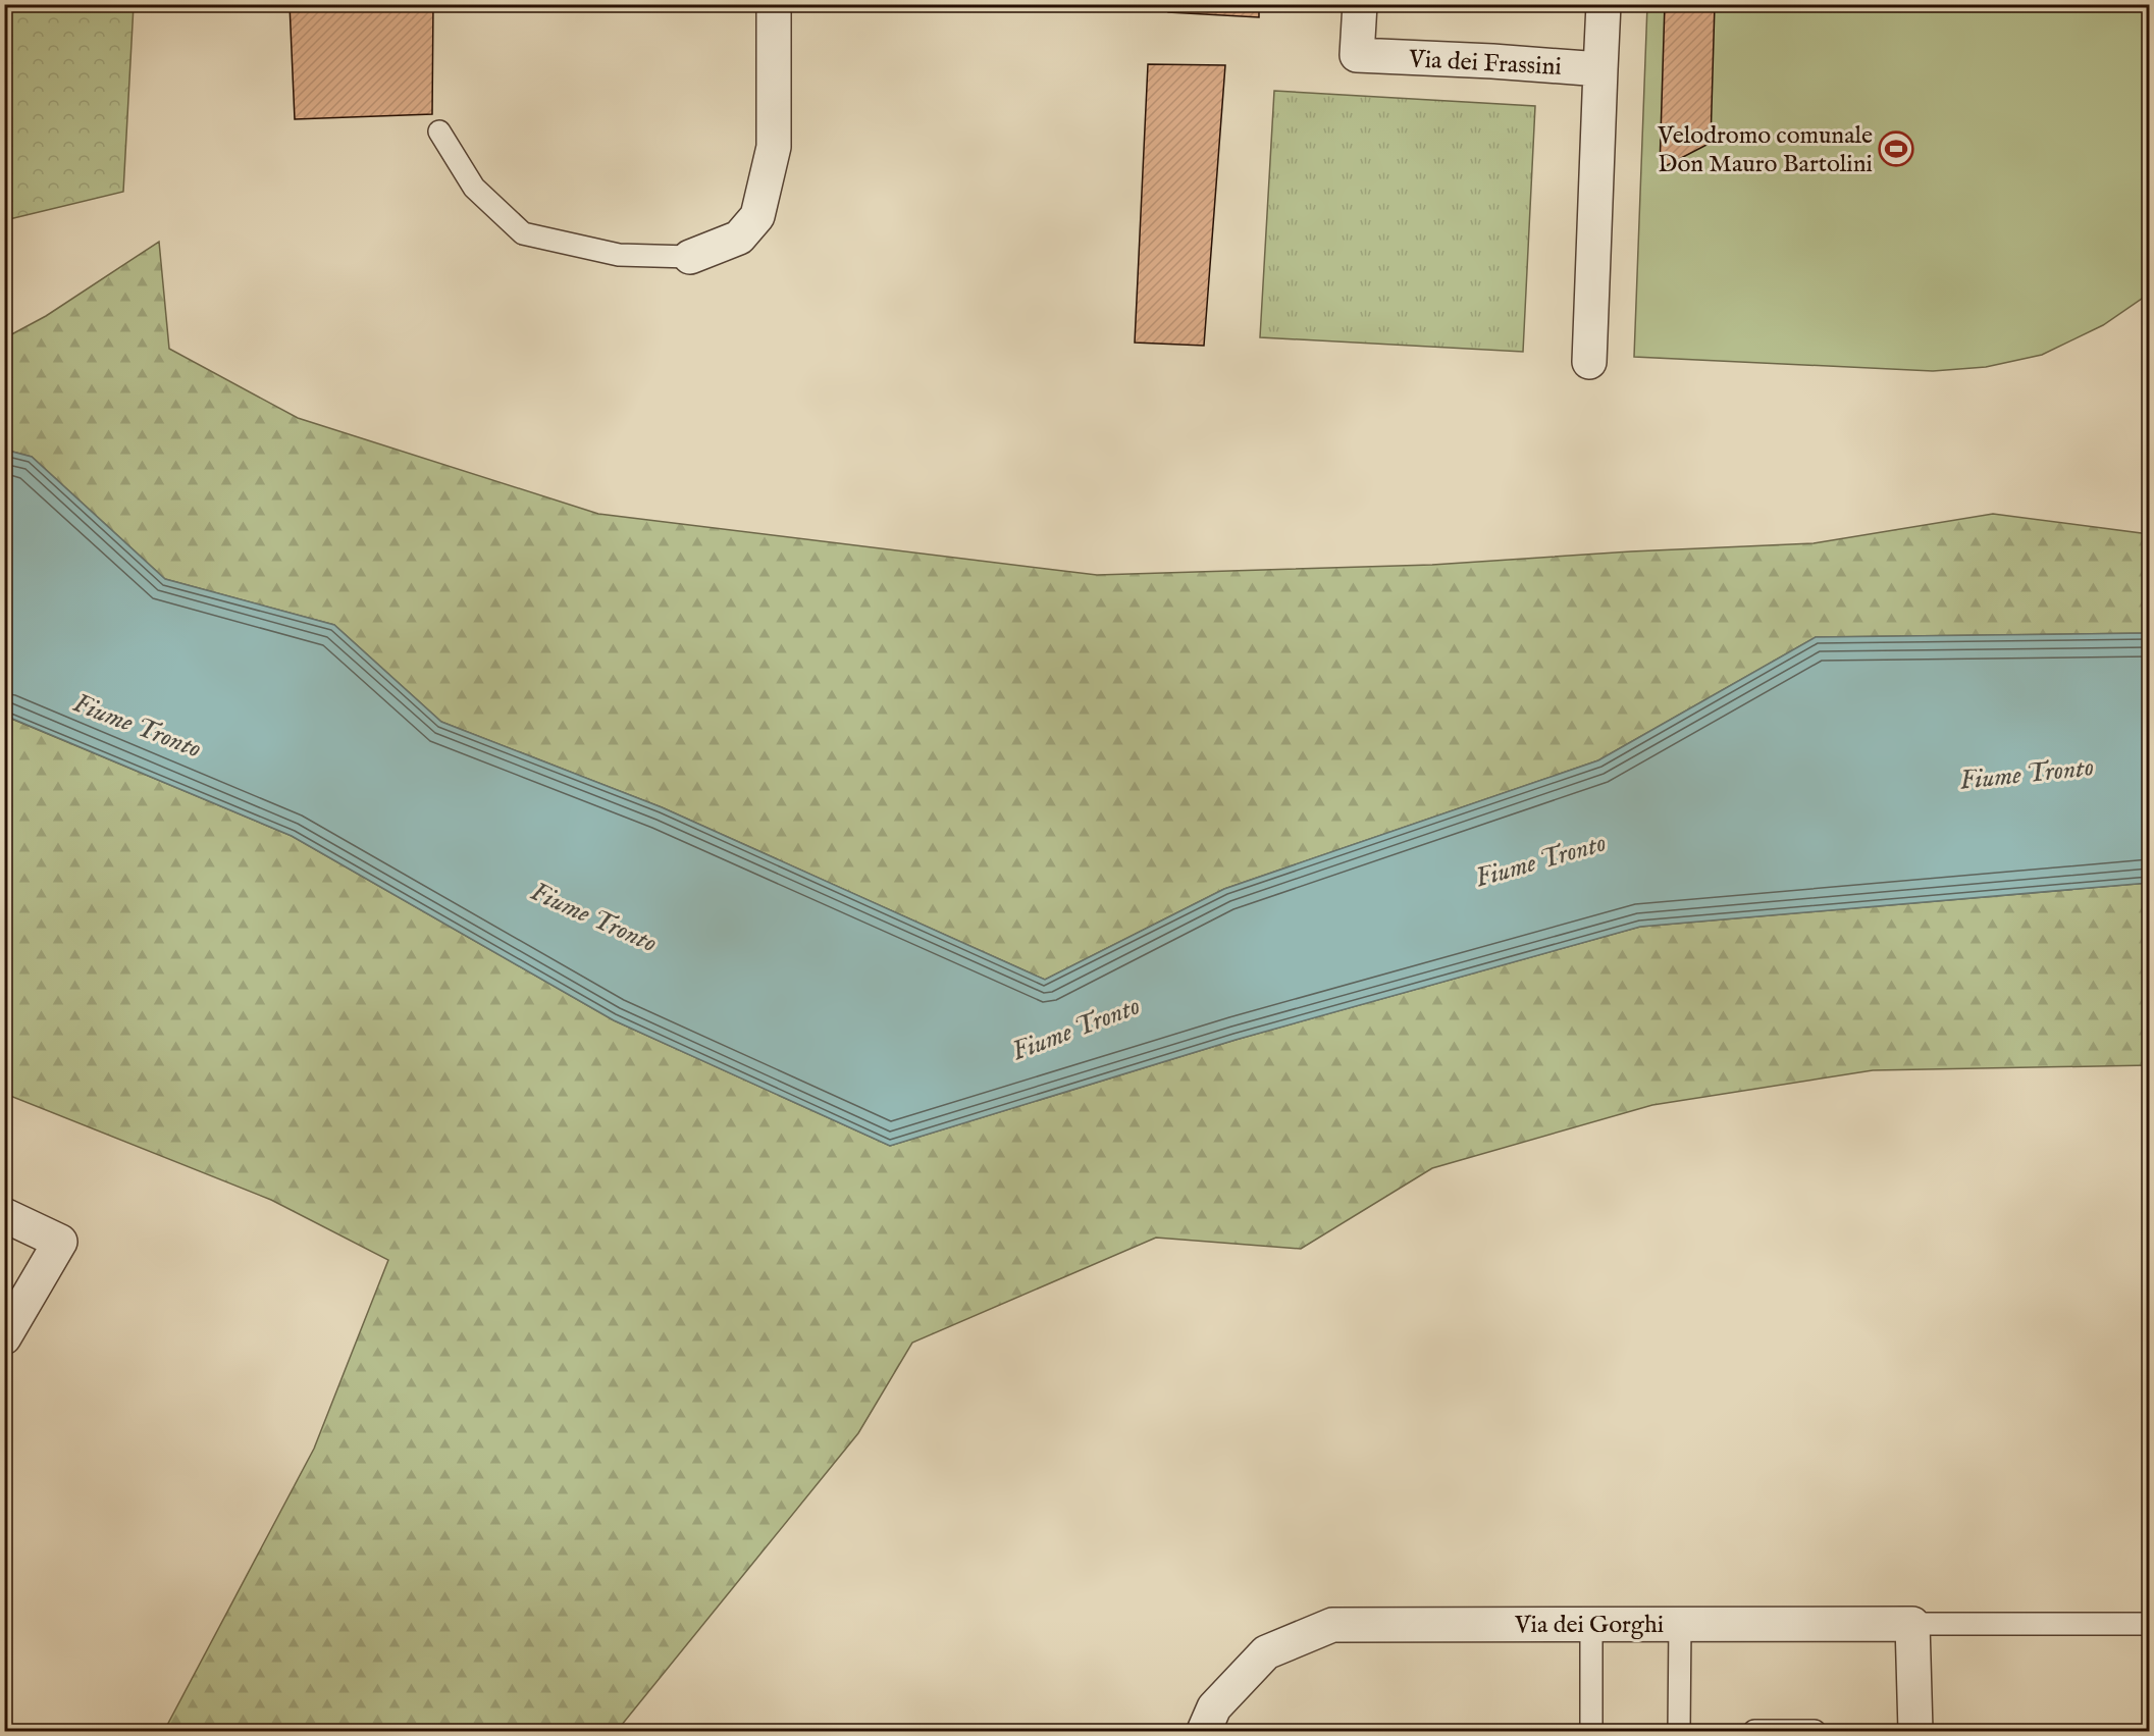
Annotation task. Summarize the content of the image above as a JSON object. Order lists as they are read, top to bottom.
{
  "streets": {
    "street": ["Via dei Frassini", "Via dei Gorghi"]
  },
  "water": ["Fiume Tronto"],
  "places": {
    "sports": ["Velodromo comunale Don Mauro Bartolini"]
  }
}
